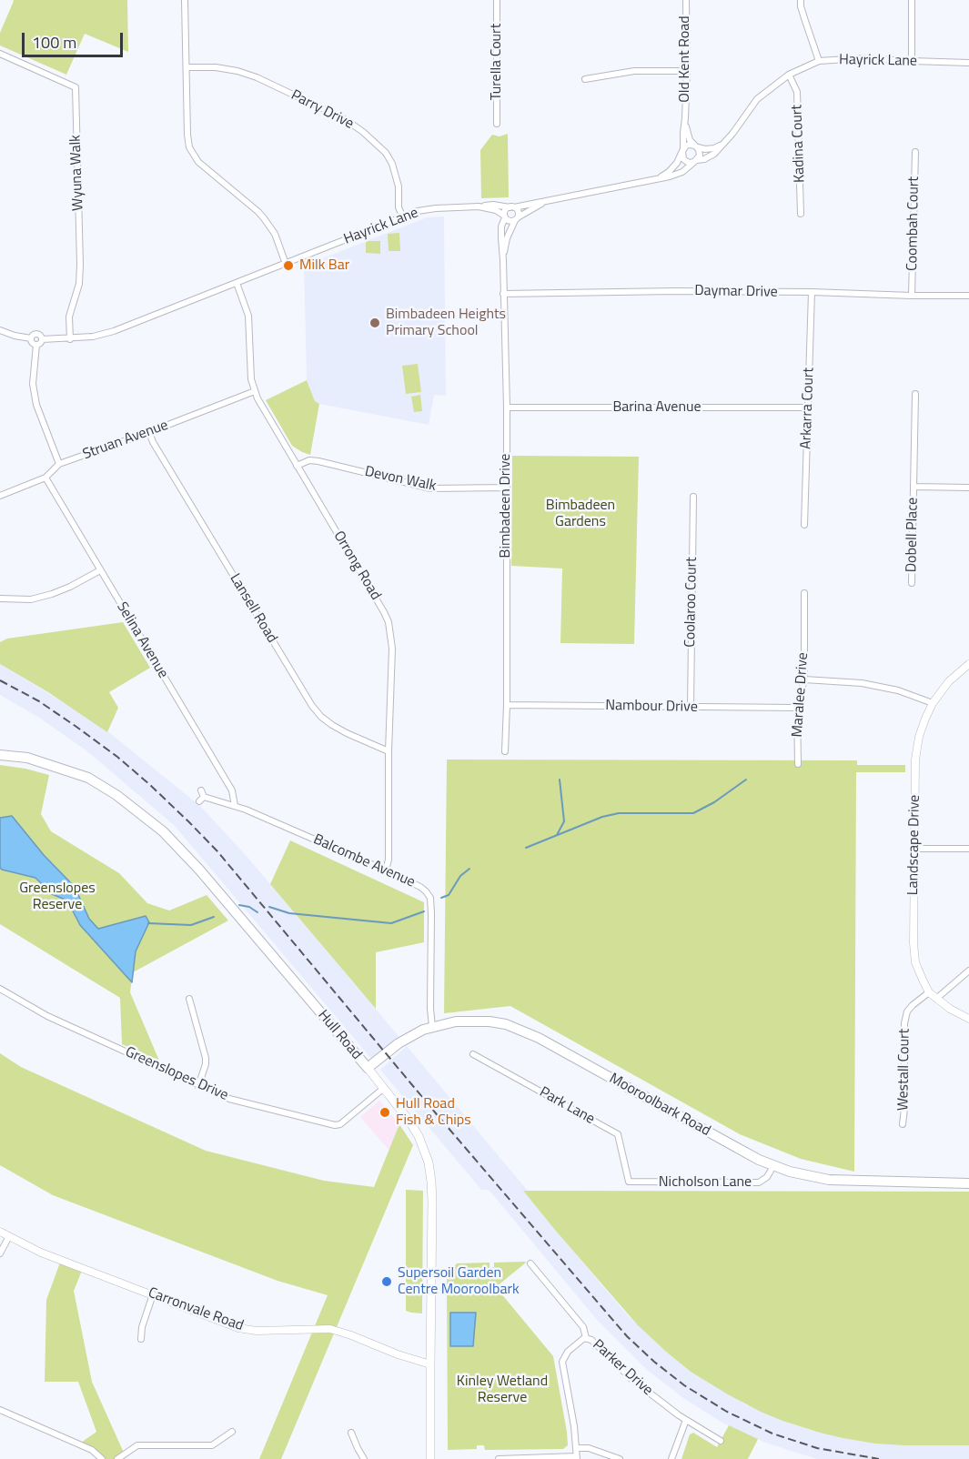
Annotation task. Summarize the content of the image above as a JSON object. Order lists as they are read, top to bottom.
{
  "streets": {
    "main road": ["Hull Road", "Mooroolbark Road"],
    "street": [
      "Old Kent Road",
      "Hayrick Lane",
      "Turella Court",
      "Parry Drive",
      "Kadina Court",
      "Wyuna Walk",
      "Coombah Court",
      "Daymar Drive",
      "Barina Avenue",
      "Arkarra Court",
      "Struan Avenue",
      "Devon Walk",
      "Bimbadeen Drive",
      "Dobell Place",
      "Orrong Road",
      "Coolaroo Court",
      "Lansell Road",
      "Selina Avenue",
      "Maralee Drive",
      "Nambour Drive",
      "Landscape Drive",
      "Balcombe Avenue",
      "Westall Court",
      "Greenslopes Drive",
      "Park Lane",
      "Nicholson Lane",
      "Carronvale Road",
      "Parker Drive"
    ]
  },
  "crossings": [
    ["Old Kent Road", "Hayrick Lane"],
    ["Hayrick Lane", "Parry Drive"],
    ["Hayrick Lane", "Kadina Court"],
    ["Hayrick Lane", "Wyuna Walk"],
    ["Hayrick Lane", "Bimbadeen Drive"],
    ["Hayrick Lane", "Orrong Road"],
    ["Coombah Court", "Daymar Drive"],
    ["Daymar Drive", "Arkarra Court"],
    ["Daymar Drive", "Bimbadeen Drive"],
    ["Barina Avenue", "Arkarra Court"],
    ["Barina Avenue", "Bimbadeen Drive"],
    ["Struan Avenue", "Orrong Road"],
    ["Struan Avenue", "Lansell Road"],
    ["Struan Avenue", "Selina Avenue"],
    ["Devon Walk", "Bimbadeen Drive"],
    ["Devon Walk", "Orrong Road"],
    ["Bimbadeen Drive", "Nambour Drive"],
    ["Orrong Road", "Lansell Road"],
    ["Orrong Road", "Balcombe Avenue"],
    ["Coolaroo Court", "Nambour Drive"],
    ["Selina Avenue", "Balcombe Avenue"],
    ["Maralee Drive", "Nambour Drive"],
    ["Landscape Drive", "Westall Court"],
    ["Balcombe Avenue", "Mooroolbark Road"],
    ["Hull Road", "Greenslopes Drive"],
    ["Hull Road", "Mooroolbark Road"],
    ["Hull Road", "Carronvale Road"],
    ["Mooroolbark Road", "Nicholson Lane"],
    ["Park Lane", "Nicholson Lane"]
  ],
  "parks": ["Bimbadeen Gardens", "Greenslopes Reserve", "Kinley Wetland Reserve"],
  "places": [
    "Milk Bar",
    "Bimbadeen Heights Primary School",
    "Hull Road Fish & Chips",
    "Supersoil Garden Centre Mooroolbark"
  ],
  "scale_bar": "100 m"
}
